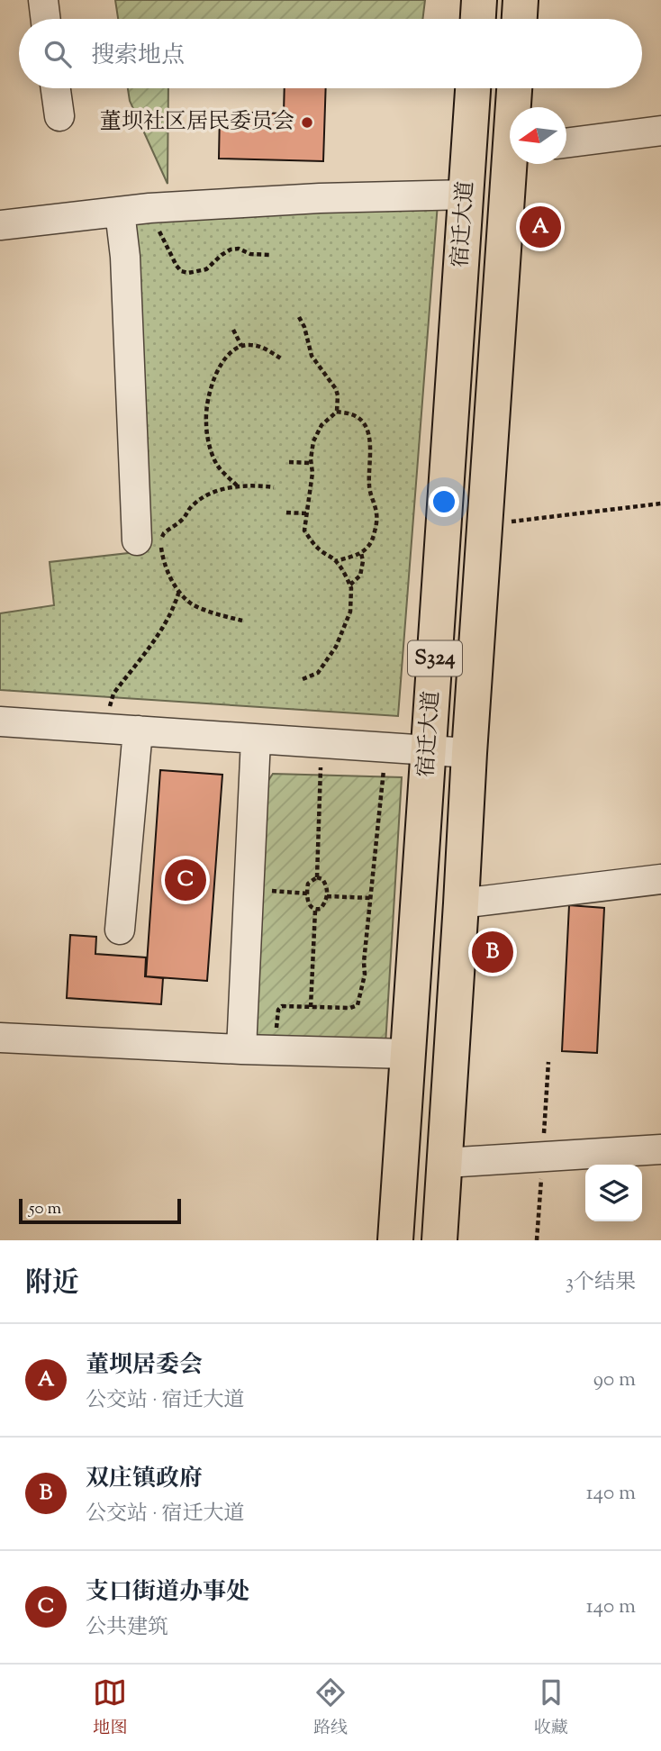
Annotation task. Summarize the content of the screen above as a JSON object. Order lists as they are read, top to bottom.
{
  "streets": {
    "main road": ["宿迁大道", "S324"]
  },
  "places": ["董坝社区居民委员会"],
  "scale_bar": "50 m",
  "north": "left",
  "page": {
    "search": "搜索地点",
    "pins": ["A", "C", "B"],
    "scale": "50 m",
    "heading": ["附近", "3个结果"],
    "list": [
      {
        "mark": "A",
        "name": "董坝居委会",
        "note": "公交站 · 宿迁大道",
        "value": "90 m"
      },
      {
        "mark": "B",
        "name": "双庄镇政府",
        "note": "公交站 · 宿迁大道",
        "value": "140 m"
      },
      {
        "mark": "C",
        "name": "支口街道办事处",
        "note": "公共建筑",
        "value": "140 m"
      }
    ],
    "nav": ["地图", "路线", "收藏"]
  }
}
